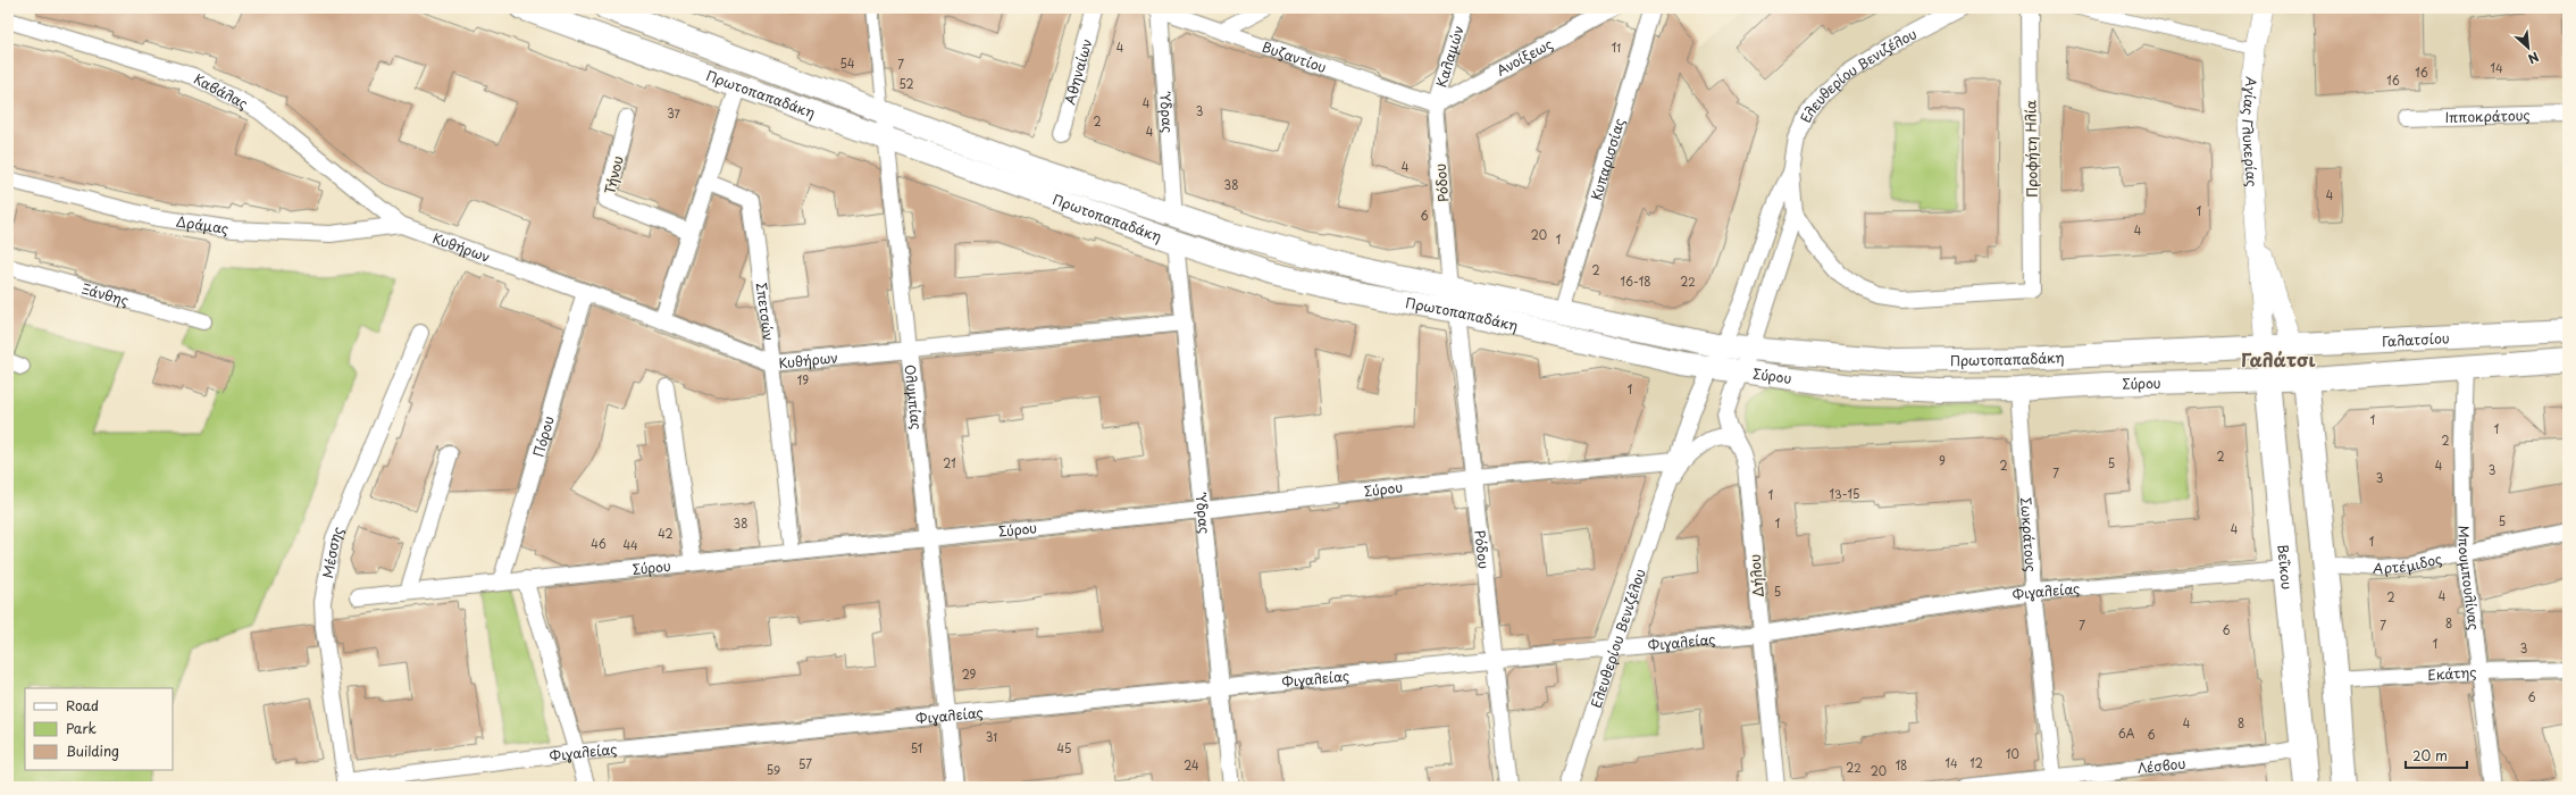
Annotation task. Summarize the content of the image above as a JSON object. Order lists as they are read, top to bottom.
{
  "streets": {
    "main road": [
      "Πρωτοπαπαδάκη",
      "Γαλατσίου",
      "Σύρου",
      "Βεΐκου"
    ],
    "street": [
      "Βυζαντίου",
      "Καλαμών",
      "Ανοίξεως",
      "Αθηναίων",
      "Ελευθερίου Βενιζέλου",
      "Καβάλας",
      "Ύδρας",
      "Ιπποκράτους",
      "Αγίας Γλυκερίας",
      "Προφήτη Ηλία",
      "Κυπαρισσίας",
      "Τήνου",
      "Ρόδου",
      "Δράμας",
      "Κυθήρων",
      "Ξάνθης",
      "Σπετσών",
      "Ολυμπίας",
      "Πόρου",
      "Σωκράτους",
      "Μέσσης",
      "Αρτέμιδος",
      "Δήλου",
      "Μπουμπουλίνας",
      "Φιγαλείας",
      "Εκάτης",
      "Λέσβου"
    ]
  },
  "crossings": [
    ["Βυζαντίου", "Καλαμών"],
    ["Βυζαντίου", "Ανοίξεως"],
    ["Βυζαντίου", "Ύδρας"],
    ["Βυζαντίου", "Ρόδου"],
    ["Καλαμών", "Ανοίξεως"],
    ["Καλαμών", "Ρόδου"],
    ["Ανοίξεως", "Ρόδου"],
    ["Ελευθερίου Βενιζέλου", "Πρωτοπαπαδάκη"],
    ["Ελευθερίου Βενιζέλου", "Προφήτη Ηλία"],
    ["Ελευθερίου Βενιζέλου", "Σύρου"],
    ["Ελευθερίου Βενιζέλου", "Δήλου"],
    ["Ελευθερίου Βενιζέλου", "Φιγαλείας"],
    ["Καβάλας", "Δράμας"],
    ["Καβάλας", "Κυθήρων"],
    ["Πρωτοπαπαδάκη", "Ύδρας"],
    ["Πρωτοπαπαδάκη", "Αγίας Γλυκερίας"],
    ["Πρωτοπαπαδάκη", "Κυπαρισσίας"],
    ["Πρωτοπαπαδάκη", "Ρόδου"],
    ["Πρωτοπαπαδάκη", "Γαλατσίου"],
    ["Πρωτοπαπαδάκη", "Σύρου"],
    ["Πρωτοπαπαδάκη", "Ολυμπίας"],
    ["Πρωτοπαπαδάκη", "Βεΐκου"],
    ["Πρωτοπαπαδάκη", "Δήλου"],
    ["Ύδρας", "Κυθήρων"],
    ["Ύδρας", "Σύρου"],
    ["Ύδρας", "Φιγαλείας"],
    ["Αγίας Γλυκερίας", "Γαλατσίου"],
    ["Αγίας Γλυκερίας", "Βεΐκου"],
    ["Ρόδου", "Σύρου"],
    ["Ρόδου", "Φιγαλείας"],
    ["Δράμας", "Κυθήρων"],
    ["Κυθήρων", "Σπετσών"],
    ["Κυθήρων", "Ολυμπίας"],
    ["Κυθήρων", "Πόρου"],
    ["Σπετσών", "Σύρου"],
    ["Γαλατσίου", "Βεΐκου"],
    ["Σύρου", "Ολυμπίας"],
    ["Σύρου", "Πόρου"],
    ["Σύρου", "Σωκράτους"],
    ["Σύρου", "Βεΐκου"],
    ["Σύρου", "Δήλου"],
    ["Ολυμπίας", "Φιγαλείας"],
    ["Σωκράτους", "Φιγαλείας"],
    ["Σωκράτους", "Λέσβου"],
    ["Μέσσης", "Φιγαλείας"],
    ["Αρτέμιδος", "Μπουμπουλίνας"],
    ["Βεΐκου", "Φιγαλείας"],
    ["Βεΐκου", "Λέσβου"],
    ["Δήλου", "Φιγαλείας"],
    ["Μπουμπουλίνας", "Εκάτης"]
  ],
  "districts": ["Γαλάτσι"],
  "house_numbers": [
    "4",
    "11",
    "54",
    "7",
    "14",
    "16",
    "16",
    "52",
    "4",
    "3",
    "37",
    "2",
    "4",
    "4",
    "38",
    "4",
    "1",
    "6",
    "4",
    "20",
    "1",
    "2",
    "16-18",
    "22",
    "19",
    "1",
    "1",
    "1",
    "2",
    "2",
    "9",
    "21",
    "5",
    "2",
    "4",
    "3",
    "7",
    "3",
    "13-15",
    "1",
    "5",
    "38",
    "1",
    "4",
    "42",
    "1",
    "46",
    "44",
    "5",
    "4",
    "2",
    "8",
    "7",
    "7",
    "6",
    "1",
    "3",
    "29",
    "6",
    "4",
    "8",
    "6A",
    "6",
    "31",
    "51",
    "45",
    "10",
    "14",
    "12",
    "57",
    "24",
    "18",
    "22",
    "59",
    "20"
  ],
  "legend": ["Road", "Park", "Building"],
  "scale_bar": "20 m",
  "north": "bottom right"
}
